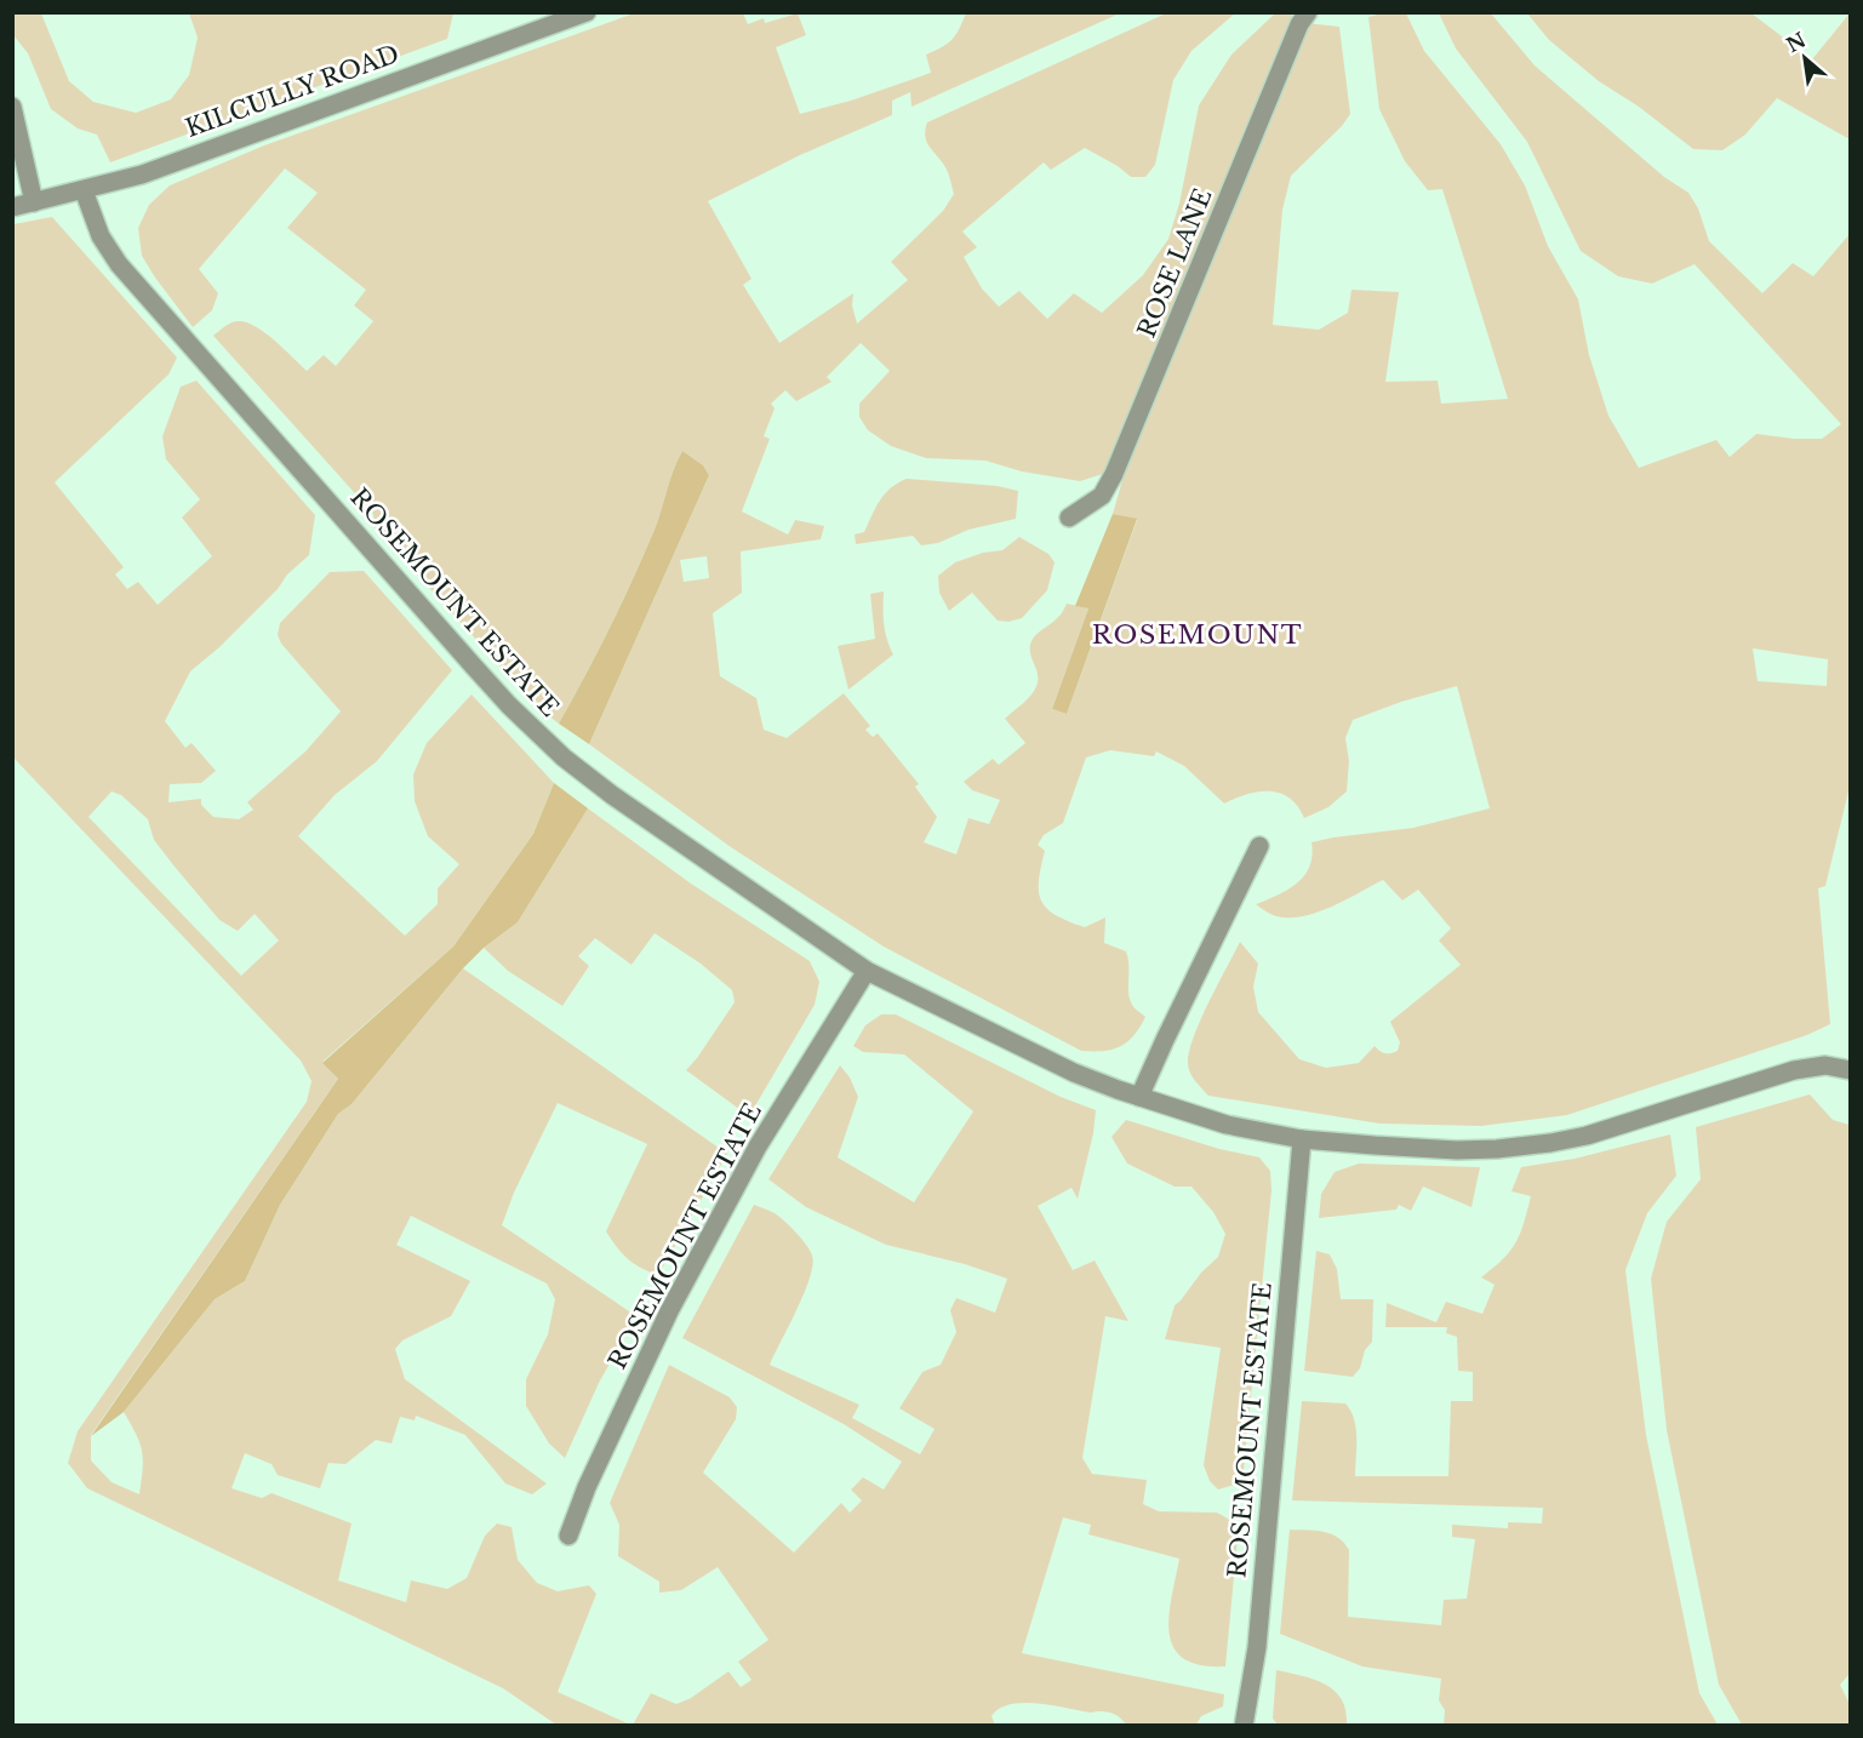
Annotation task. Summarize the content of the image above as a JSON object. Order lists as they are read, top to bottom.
{
  "streets": {
    "street": ["KILCULLY ROAD", "ROSE LANE", "ROSEMOUNT ESTATE"]
  },
  "crossings": [
    ["KILCULLY ROAD", "ROSEMOUNT ESTATE"]
  ],
  "districts": ["ROSEMOUNT"],
  "north": "top left"
}
